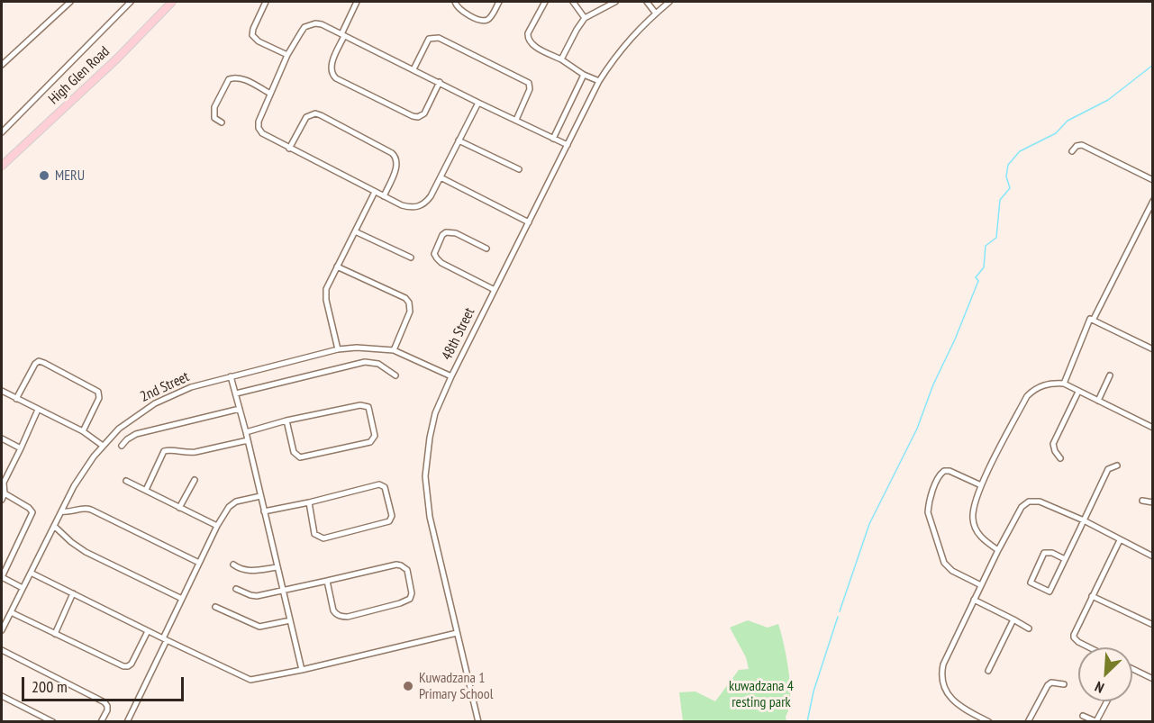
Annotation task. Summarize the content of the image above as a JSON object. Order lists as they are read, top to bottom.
{
  "streets": {
    "main road": ["High Glen Road"],
    "street": ["48th Street", "2nd Street"]
  },
  "crossings": [
    ["48th Street", "2nd Street"]
  ],
  "parks": ["kuwadzana 4 resting park"],
  "places": ["MERU", "Kuwadzana 1 Primary School"],
  "scale_bar": "200 m",
  "north": "bottom left"
}
